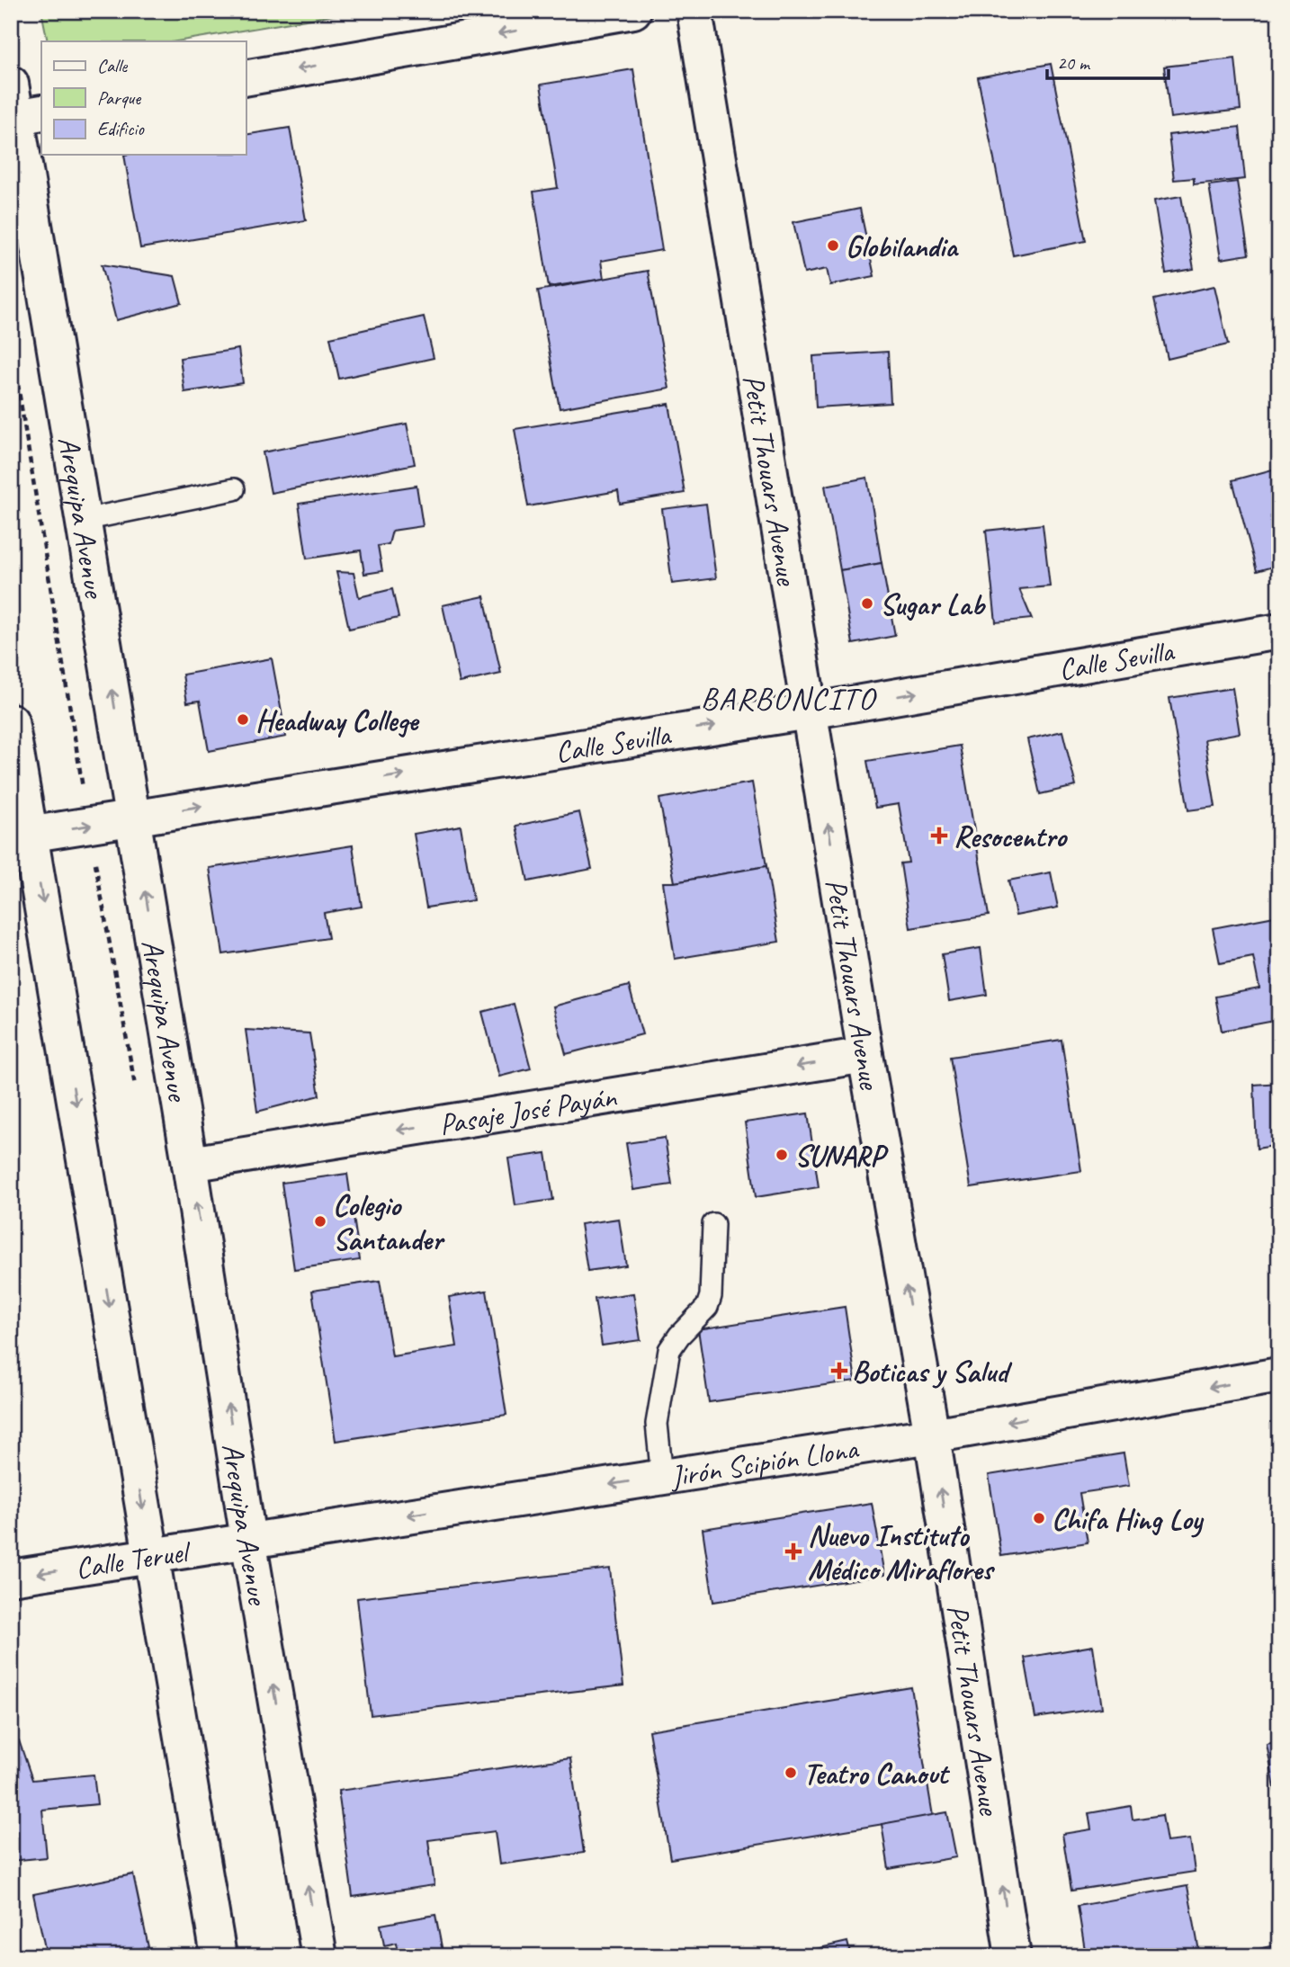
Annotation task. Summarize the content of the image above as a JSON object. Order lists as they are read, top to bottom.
{
  "streets": {
    "main road": [
      "Petit Thouars Avenue",
      "Arequipa Avenue",
      "Calle Sevilla",
      "Pasaje José Payán",
      "Jirón Scipión Llona",
      "Calle Teruel"
    ]
  },
  "crossings": [
    ["Petit Thouars Avenue", "Calle Sevilla"],
    ["Petit Thouars Avenue", "Pasaje José Payán"],
    ["Petit Thouars Avenue", "Jirón Scipión Llona"],
    ["Arequipa Avenue", "Calle Sevilla"],
    ["Arequipa Avenue", "Pasaje José Payán"],
    ["Arequipa Avenue", "Jirón Scipión Llona"],
    ["Arequipa Avenue", "Calle Teruel"],
    ["Jirón Scipión Llona", "Calle Teruel"]
  ],
  "one_way": [
    "Petit Thouars Avenue",
    "Calle Sevilla",
    "Pasaje José Payán",
    "Jirón Scipión Llona",
    "Calle Teruel"
  ],
  "districts": ["BARBONCITO"],
  "places": {
    "other": [
      "Globilandia",
      "Sugar Lab",
      "Headway College",
      "SUNARP",
      "Colegio Santander",
      "Chifa Hing Loy",
      "Teatro Canout"
    ],
    "health": ["Resocentro", "Boticas y Salud", "Nuevo Instituto Médico Miraflores"]
  },
  "legend": ["Calle", "Parque", "Edificio"],
  "scale_bar": "20 m"
}
